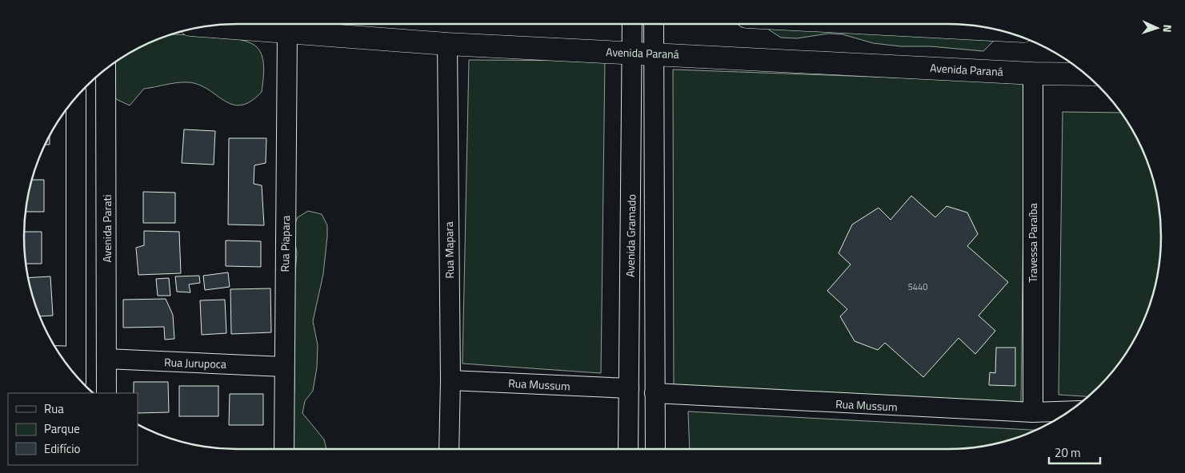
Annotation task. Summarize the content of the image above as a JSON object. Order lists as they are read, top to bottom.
{
  "streets": {
    "main road": ["Avenida Paraná"],
    "street": [
      "Avenida Parati",
      "Avenida Gramado",
      "Travessa Paraíba",
      "Rua Piapara",
      "Rua Mapara",
      "Rua Jurupoca",
      "Rua Mussum"
    ]
  },
  "crossings": [
    ["Avenida Paraná", "Avenida Gramado"],
    ["Avenida Paraná", "Travessa Paraíba"],
    ["Avenida Paraná", "Rua Piapara"],
    ["Avenida Paraná", "Rua Mapara"],
    ["Avenida Parati", "Rua Jurupoca"],
    ["Avenida Gramado", "Rua Mussum"],
    ["Travessa Paraíba", "Rua Mussum"],
    ["Rua Piapara", "Rua Jurupoca"],
    ["Rua Mapara", "Rua Mussum"]
  ],
  "house_numbers": ["5440"],
  "legend": ["Rua", "Parque", "Edifício"],
  "scale_bar": "20 m",
  "north": "right"
}
